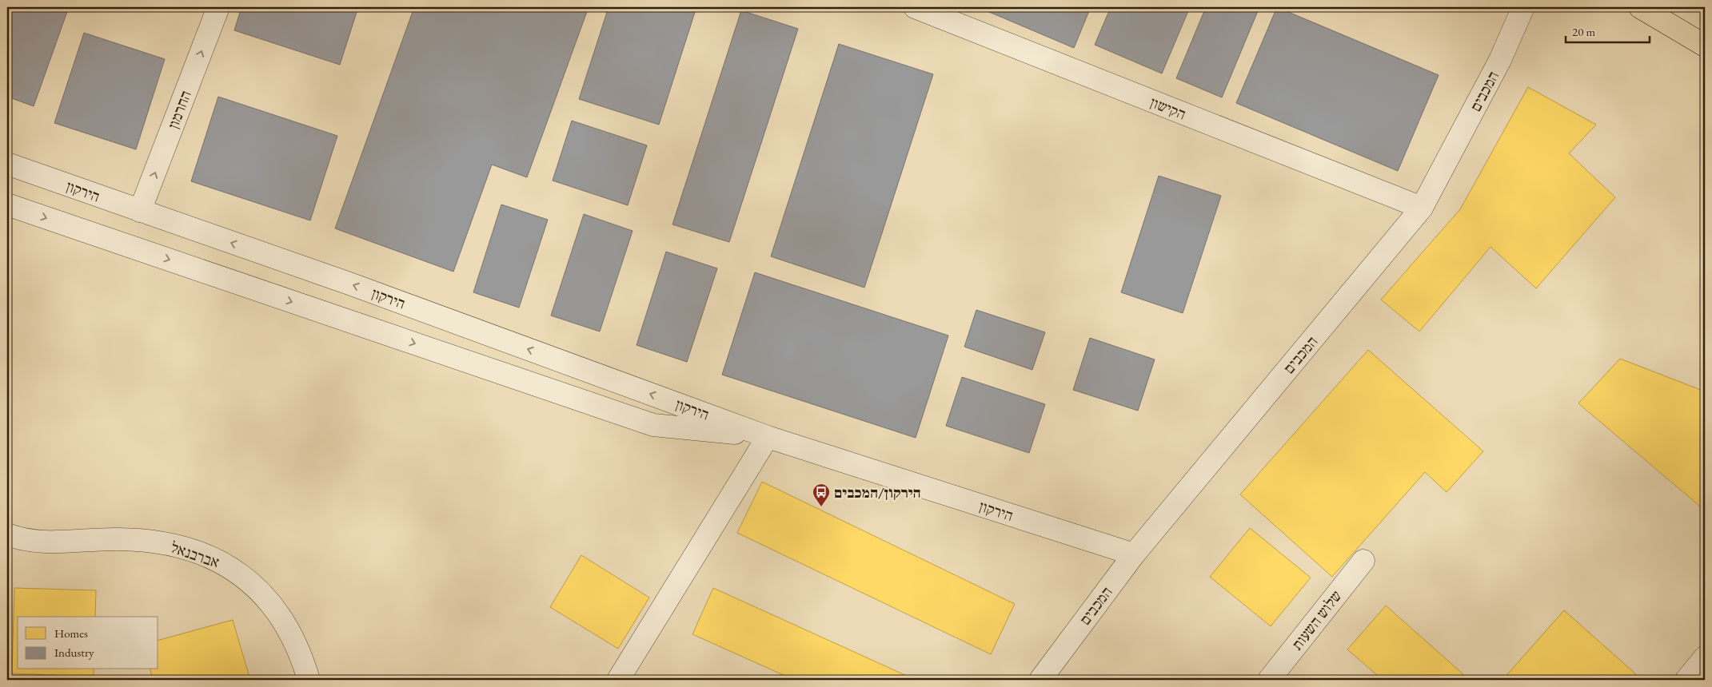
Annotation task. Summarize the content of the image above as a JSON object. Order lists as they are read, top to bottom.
{
  "streets": {
    "street": [
      "המכבים",
      "הקישון",
      "החרמון",
      "הירקון",
      "אברבנאל",
      "שלוש השעות"
    ]
  },
  "crossings": [
    ["המכבים", "הקישון"],
    ["המכבים", "הירקון"],
    ["החרמון", "הירקון"]
  ],
  "one_way": ["החרמון"],
  "places": {
    "bus stop": ["הירקון/המכבים"]
  },
  "legend": ["Homes", "Industry"],
  "scale_bar": "20 m"
}
